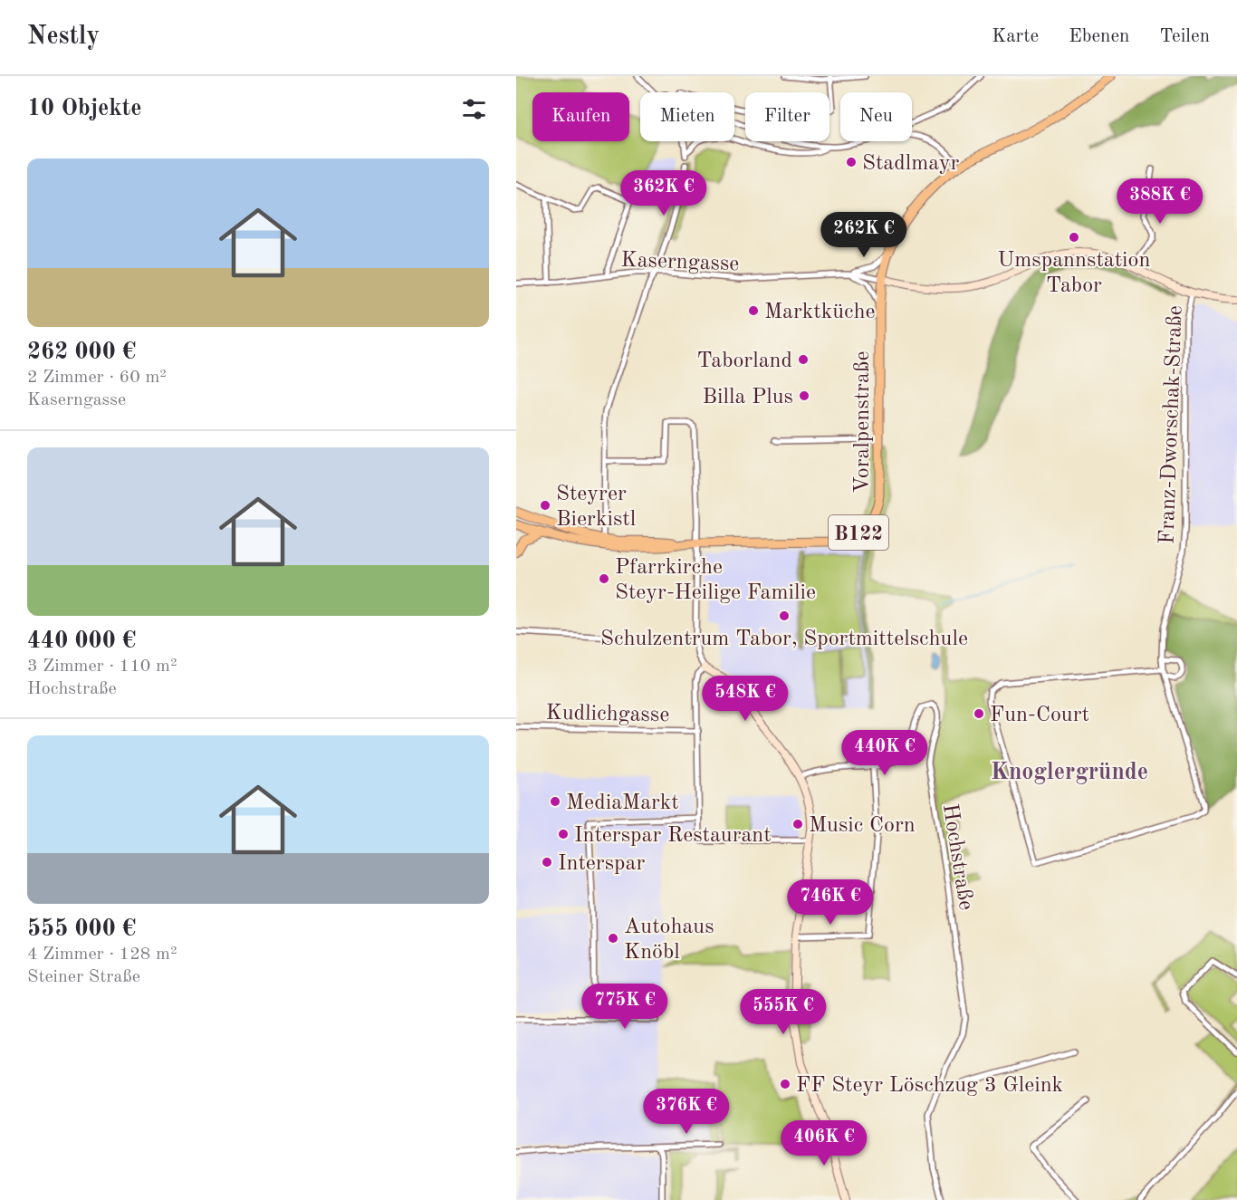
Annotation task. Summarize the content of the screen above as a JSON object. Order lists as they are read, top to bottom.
{
  "streets": {
    "main road": ["Voralpenstraße", "B122"],
    "street": [
      "Kaserngasse",
      "Franz-Dworschak-Straße",
      "Kudlichgasse",
      "Hochstraße"
    ]
  },
  "crossings": [
    ["Kaserngasse", "Voralpenstraße"],
    ["Voralpenstraße", "B122"]
  ],
  "districts": ["Knoglergründe"],
  "places": [
    "Stadlmayr",
    "Umspannstation Tabor",
    "Marktküche",
    "Taborland",
    "Billa Plus",
    "Steyrer Bierkistl",
    "Pfarrkirche Steyr-Heilige Familie",
    "Schulzentrum Tabor, Sportmittelschule",
    "Fun-Court",
    "MediaMarkt",
    "Music Corn",
    "Interspar Restaurant",
    "Interspar",
    "Autohaus Knöbl",
    "FF Steyr Löschzug 3 Gleink"
  ],
  "page": {
    "header": "Nestly",
    "nav": ["Karte", "Ebenen", "Teilen"],
    "heading": "10 Objekte",
    "chip": [
      "Kaufen",
      "Mieten",
      "Filter",
      "Neu"
    ],
    "list": [
      {
        "name": "262 000 €",
        "note": "2 Zimmer · 60 m² · Kaserngasse"
      },
      {
        "name": "440 000 €",
        "note": "3 Zimmer · 110 m² · Hochstraße"
      },
      {
        "name": "555 000 €",
        "note": "4 Zimmer · 128 m² · Steiner Straße"
      }
    ],
    "price": [
      "362K €",
      "388K €",
      "262K €",
      "548K €",
      "440K €",
      "746K €",
      "775K €",
      "555K €",
      "376K €",
      "406K €"
    ]
  }
}
